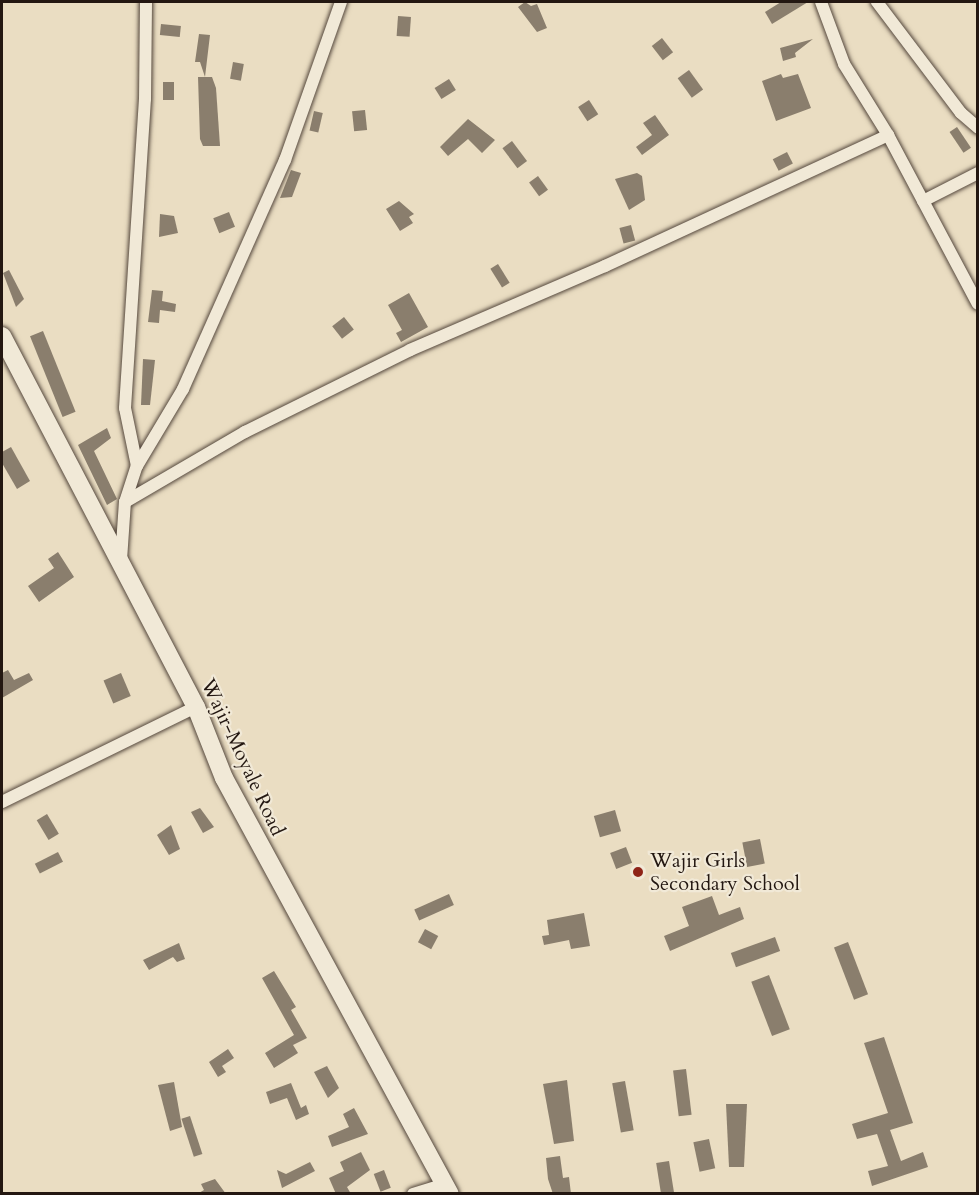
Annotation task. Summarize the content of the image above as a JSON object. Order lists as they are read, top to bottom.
{
  "streets": {
    "main road": ["Wajir-Moyale Road"]
  },
  "places": ["Wajir Girls Secondary School"]
}
